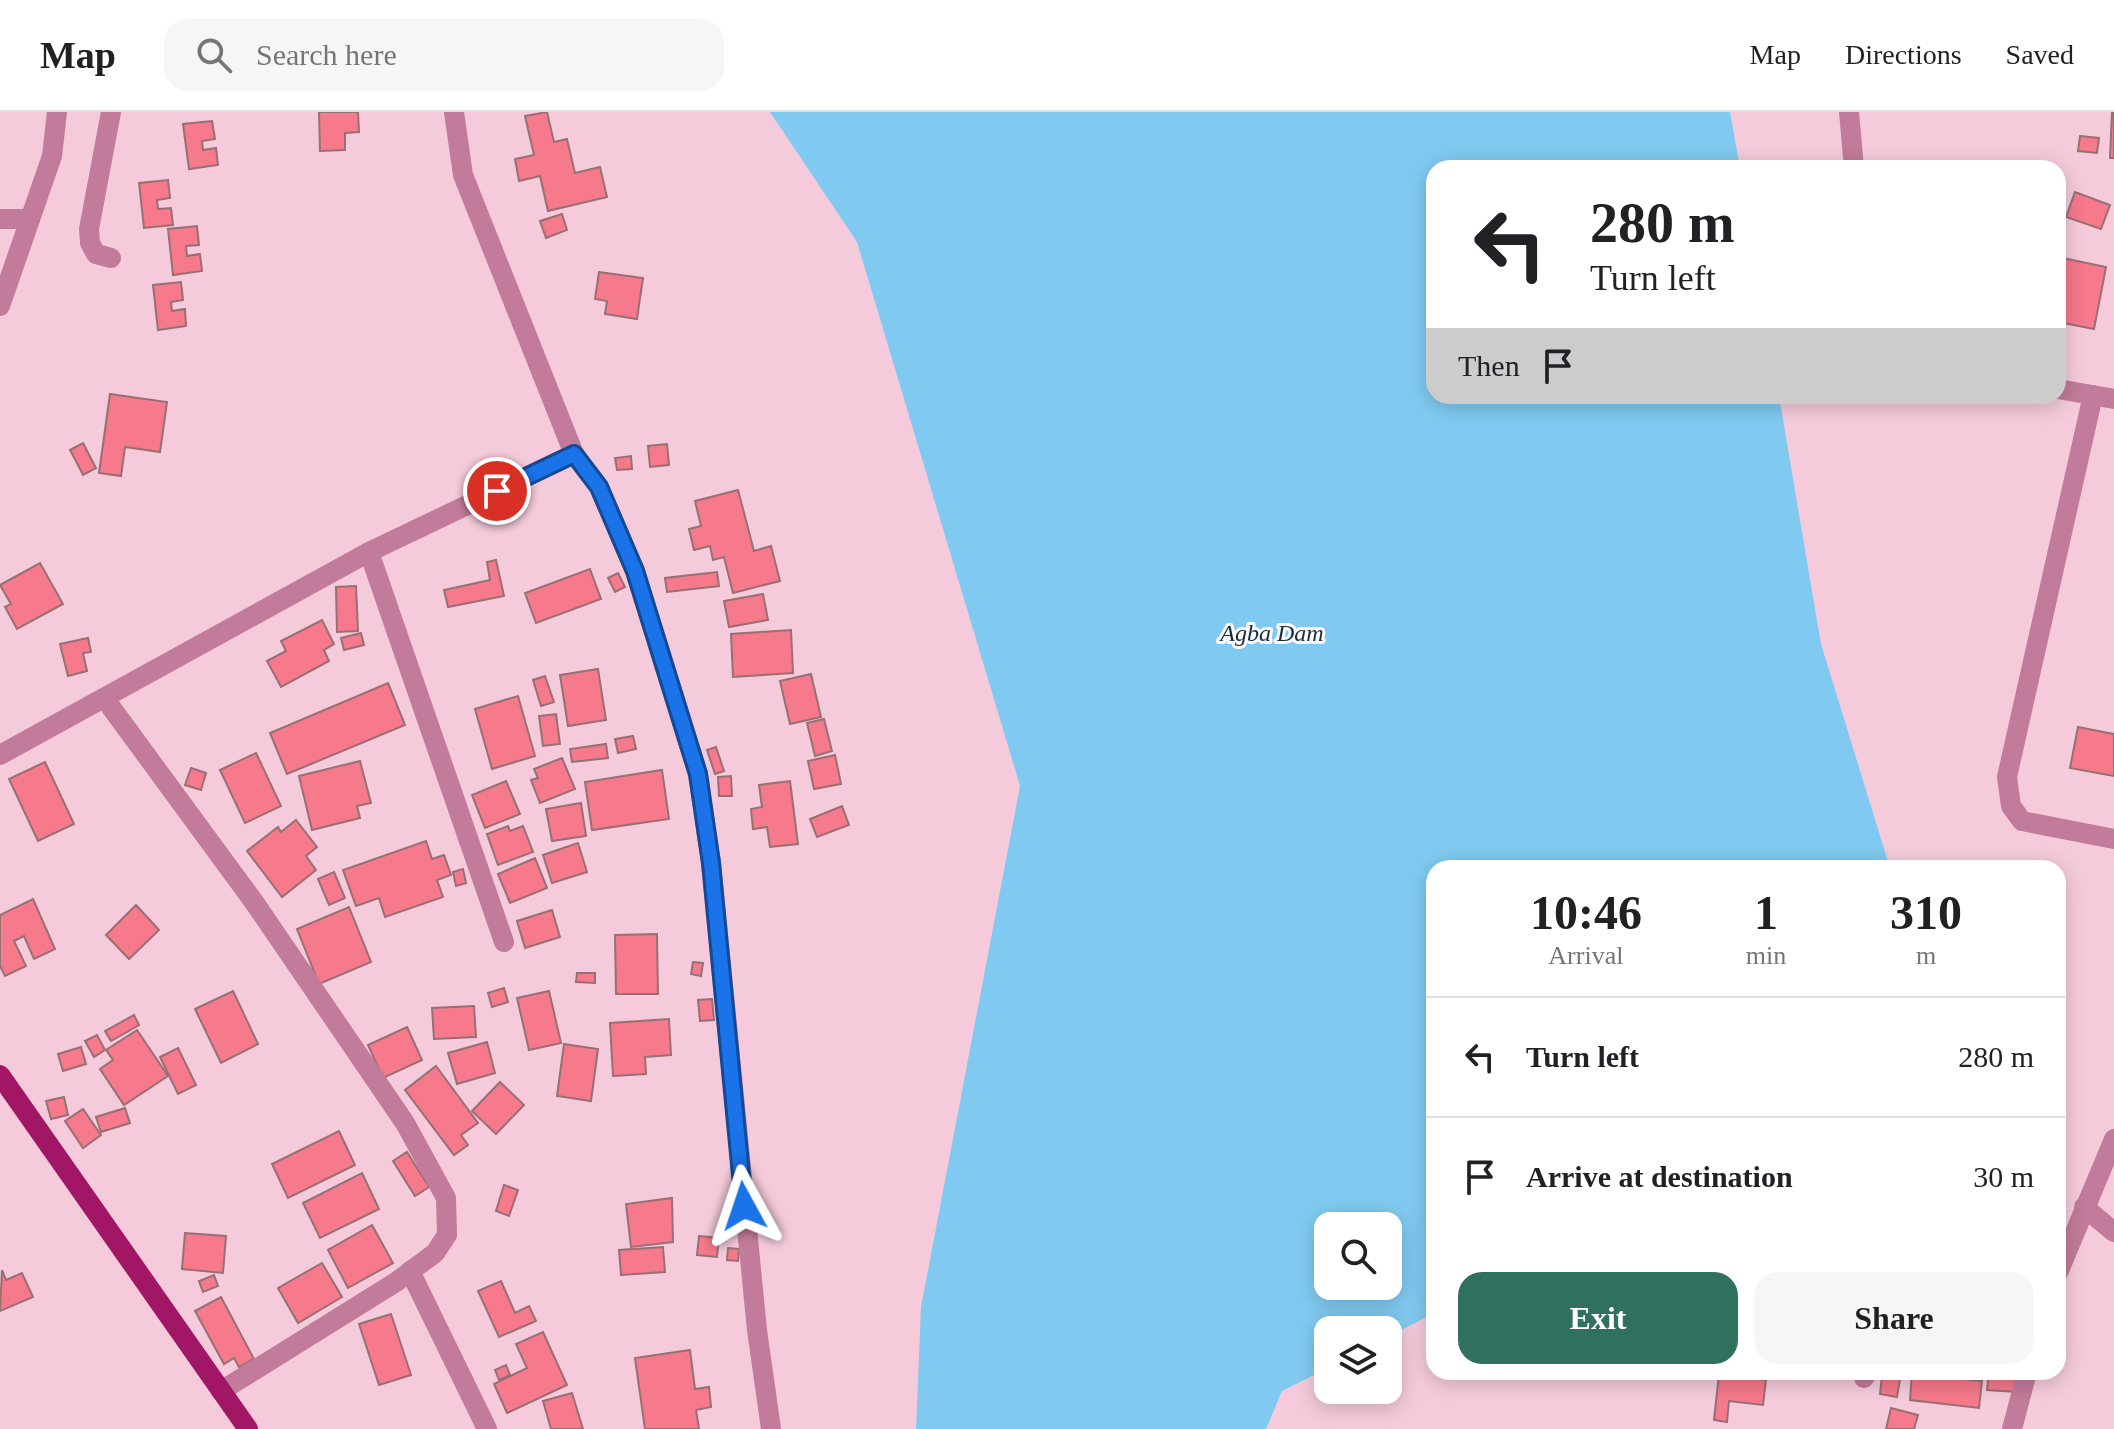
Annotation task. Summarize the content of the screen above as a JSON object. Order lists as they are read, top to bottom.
{
  "water": ["Agba Dam"],
  "page": {
    "header": "Map",
    "search": "Search here",
    "nav": ["Map", "Directions", "Saved"],
    "turn": ["280 m", "Turn left"],
    "then": "Then",
    "eta": [
      "10:46",
      "Arrival",
      "1",
      "min",
      "310",
      "m"
    ],
    "list": [
      {
        "name": "Turn left",
        "value": "280 m"
      },
      {
        "name": "Arrive at destination",
        "value": "30 m"
      }
    ],
    "buttons": ["Exit", "Share"]
  }
}
